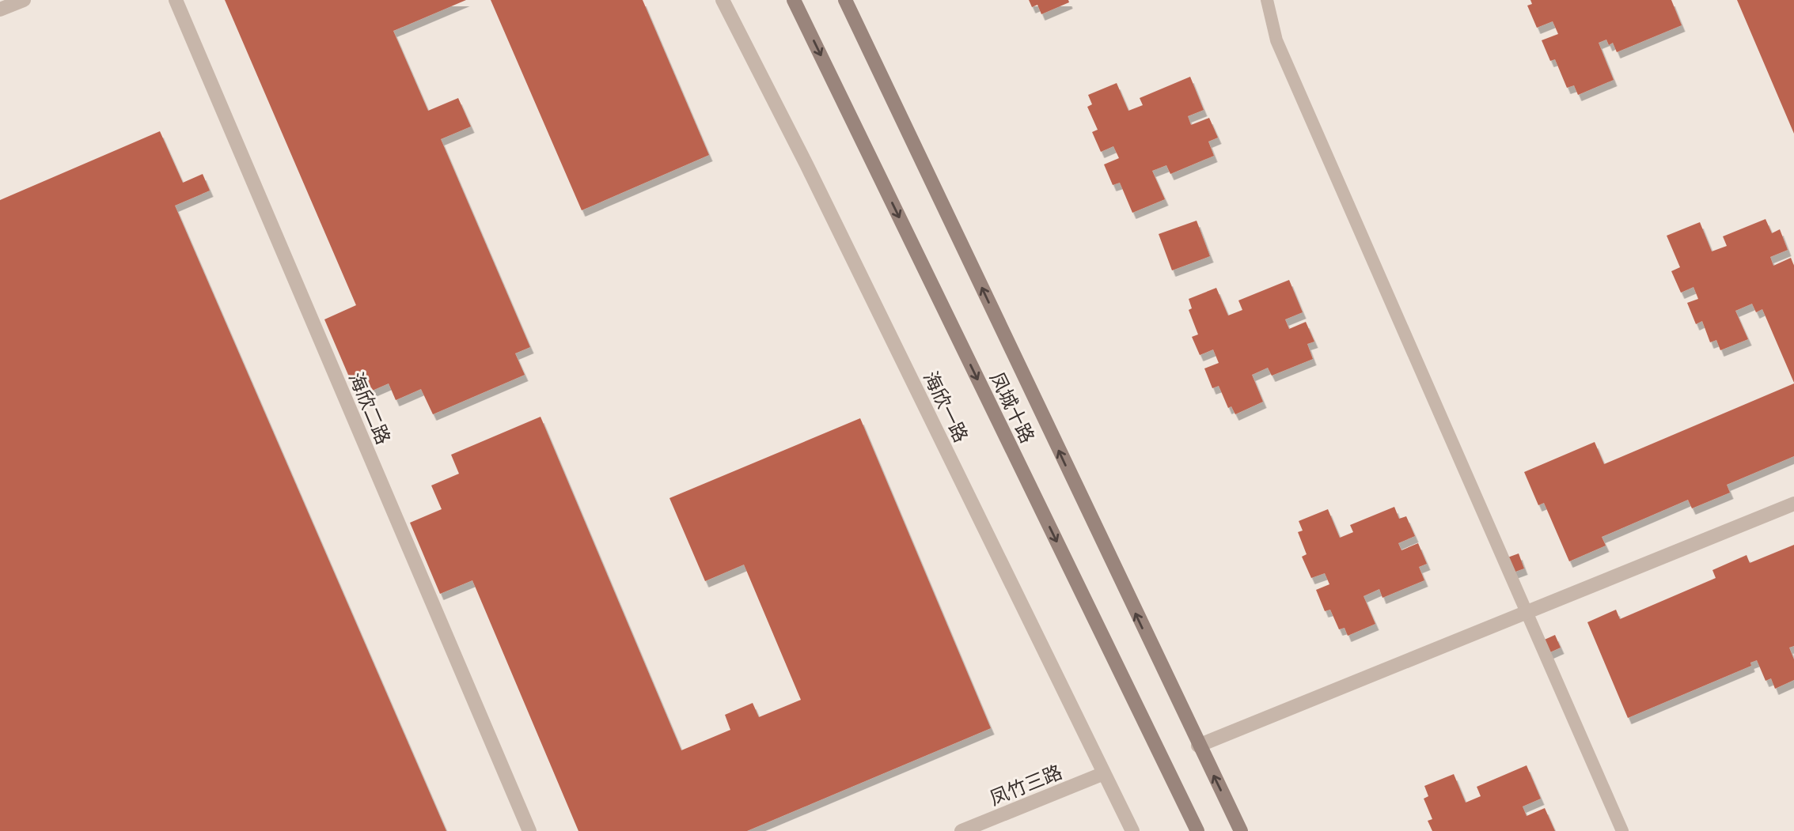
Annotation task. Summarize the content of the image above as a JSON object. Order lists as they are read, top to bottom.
{
  "streets": {
    "main road": ["凤城十路"],
    "street": ["海欣一路", "海欣二路", "凤竹三路"]
  },
  "crossings": [
    ["海欣一路", "凤竹三路"]
  ]
}
